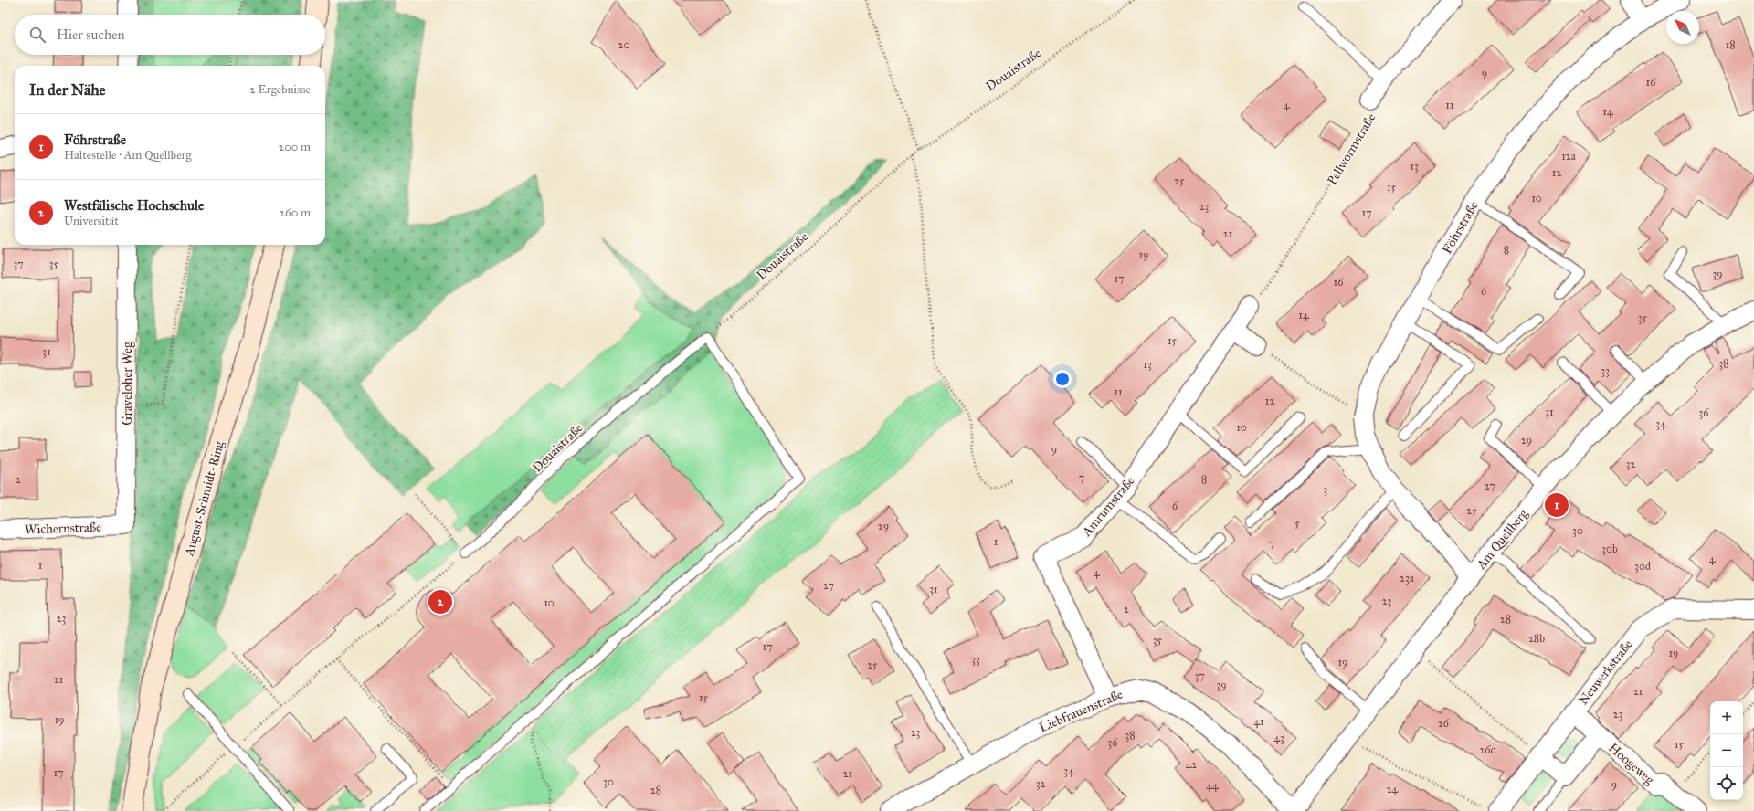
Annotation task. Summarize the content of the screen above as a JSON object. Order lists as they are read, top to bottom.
{
  "streets": {
    "main road": ["August-Schmidt-Ring"],
    "street": [
      "Pellwormstraße",
      "Föhrstraße",
      "Graveloher Weg",
      "Amrumstraße",
      "Wichernstraße",
      "Am Quellberg",
      "Neuwerkstraße",
      "Liebfrauenstraße",
      "Hoogeweg"
    ],
    "lane": ["Douaistraße"]
  },
  "crossings": [
    ["Pellwormstraße", "Amrumstraße"],
    ["Föhrstraße", "Am Quellberg"],
    ["Graveloher Weg", "Wichernstraße"],
    ["Amrumstraße", "Liebfrauenstraße"],
    ["Am Quellberg", "Liebfrauenstraße"],
    ["Neuwerkstraße", "Hoogeweg"]
  ],
  "house_numbers": [
    "20",
    "18",
    "9",
    "16",
    "4",
    "11",
    "14",
    "12a",
    "13",
    "12",
    "25",
    "15",
    "10",
    "23",
    "17",
    "21",
    "8",
    "19",
    "37",
    "35",
    "39",
    "17",
    "16",
    "6",
    "14",
    "35",
    "15",
    "31",
    "38",
    "13",
    "33",
    "11",
    "12",
    "31",
    "36",
    "34",
    "10",
    "29",
    "9",
    "32",
    "7",
    "2",
    "8",
    "27",
    "3",
    "6",
    "25",
    "5",
    "29",
    "30",
    "1",
    "7",
    "30b",
    "4",
    "1",
    "30d",
    "4",
    "23a",
    "27",
    "31",
    "23",
    "10",
    "2",
    "23",
    "28",
    "28b",
    "35",
    "17",
    "19",
    "33",
    "19",
    "25",
    "37",
    "21",
    "39",
    "21",
    "15",
    "23",
    "19",
    "41",
    "26",
    "23",
    "38",
    "43",
    "36",
    "15",
    "26c",
    "42",
    "34",
    "17",
    "21",
    "30",
    "32",
    "9",
    "44",
    "24",
    "28"
  ],
  "north": "top left",
  "page": {
    "search": "Hier suchen",
    "heading": ["In der Nähe", "2 Ergebnisse"],
    "list": [
      {
        "mark": "1",
        "name": "Föhrstraße",
        "note": "Haltestelle · Am Quellberg",
        "value": "200 m"
      },
      {
        "mark": "2",
        "name": "Westfälische Hochschule",
        "note": "Universität",
        "value": "260 m"
      }
    ],
    "pins": ["1", "2"],
    "map_buttons": ["+", "−"]
  }
}
